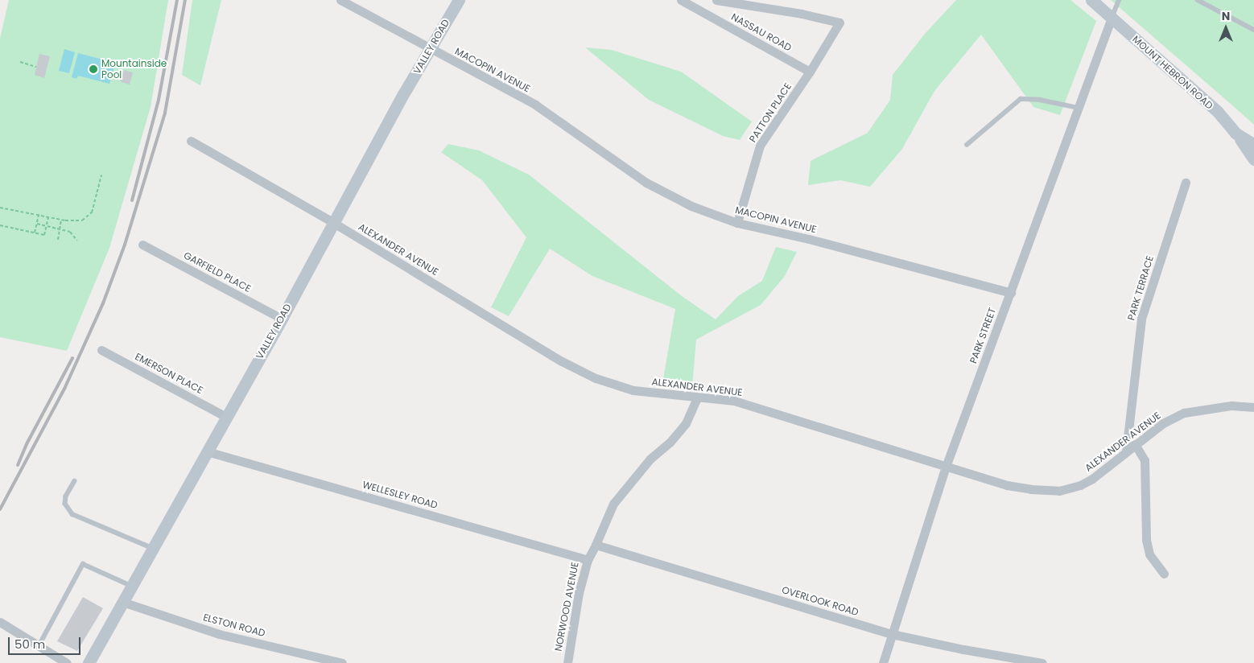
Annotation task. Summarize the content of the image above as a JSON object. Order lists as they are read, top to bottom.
{
  "streets": {
    "main road": ["VALLEY ROAD", "MOUNT HEBRON ROAD"],
    "street": [
      "NASSAU ROAD",
      "MACOPIN AVENUE",
      "PATTON PLACE",
      "ALEXANDER AVENUE",
      "GARFIELD PLACE",
      "PARK TERRACE",
      "PARK STREET",
      "EMERSON PLACE",
      "WELLESLEY ROAD",
      "OVERLOOK ROAD",
      "NORWOOD AVENUE",
      "ELSTON ROAD"
    ]
  },
  "crossings": [
    ["NASSAU ROAD", "PATTON PLACE"],
    ["VALLEY ROAD", "MACOPIN AVENUE"],
    ["VALLEY ROAD", "ALEXANDER AVENUE"],
    ["VALLEY ROAD", "GARFIELD PLACE"],
    ["VALLEY ROAD", "EMERSON PLACE"],
    ["VALLEY ROAD", "WELLESLEY ROAD"],
    ["VALLEY ROAD", "ELSTON ROAD"],
    ["MACOPIN AVENUE", "PATTON PLACE"],
    ["MACOPIN AVENUE", "PARK STREET"],
    ["MOUNT HEBRON ROAD", "PARK STREET"],
    ["ALEXANDER AVENUE", "PARK TERRACE"],
    ["ALEXANDER AVENUE", "PARK STREET"],
    ["ALEXANDER AVENUE", "NORWOOD AVENUE"],
    ["PARK STREET", "OVERLOOK ROAD"],
    ["WELLESLEY ROAD", "NORWOOD AVENUE"],
    ["OVERLOOK ROAD", "NORWOOD AVENUE"]
  ],
  "places": ["Mountainside Pool"],
  "scale_bar": "50 m",
  "north": "top"
}
